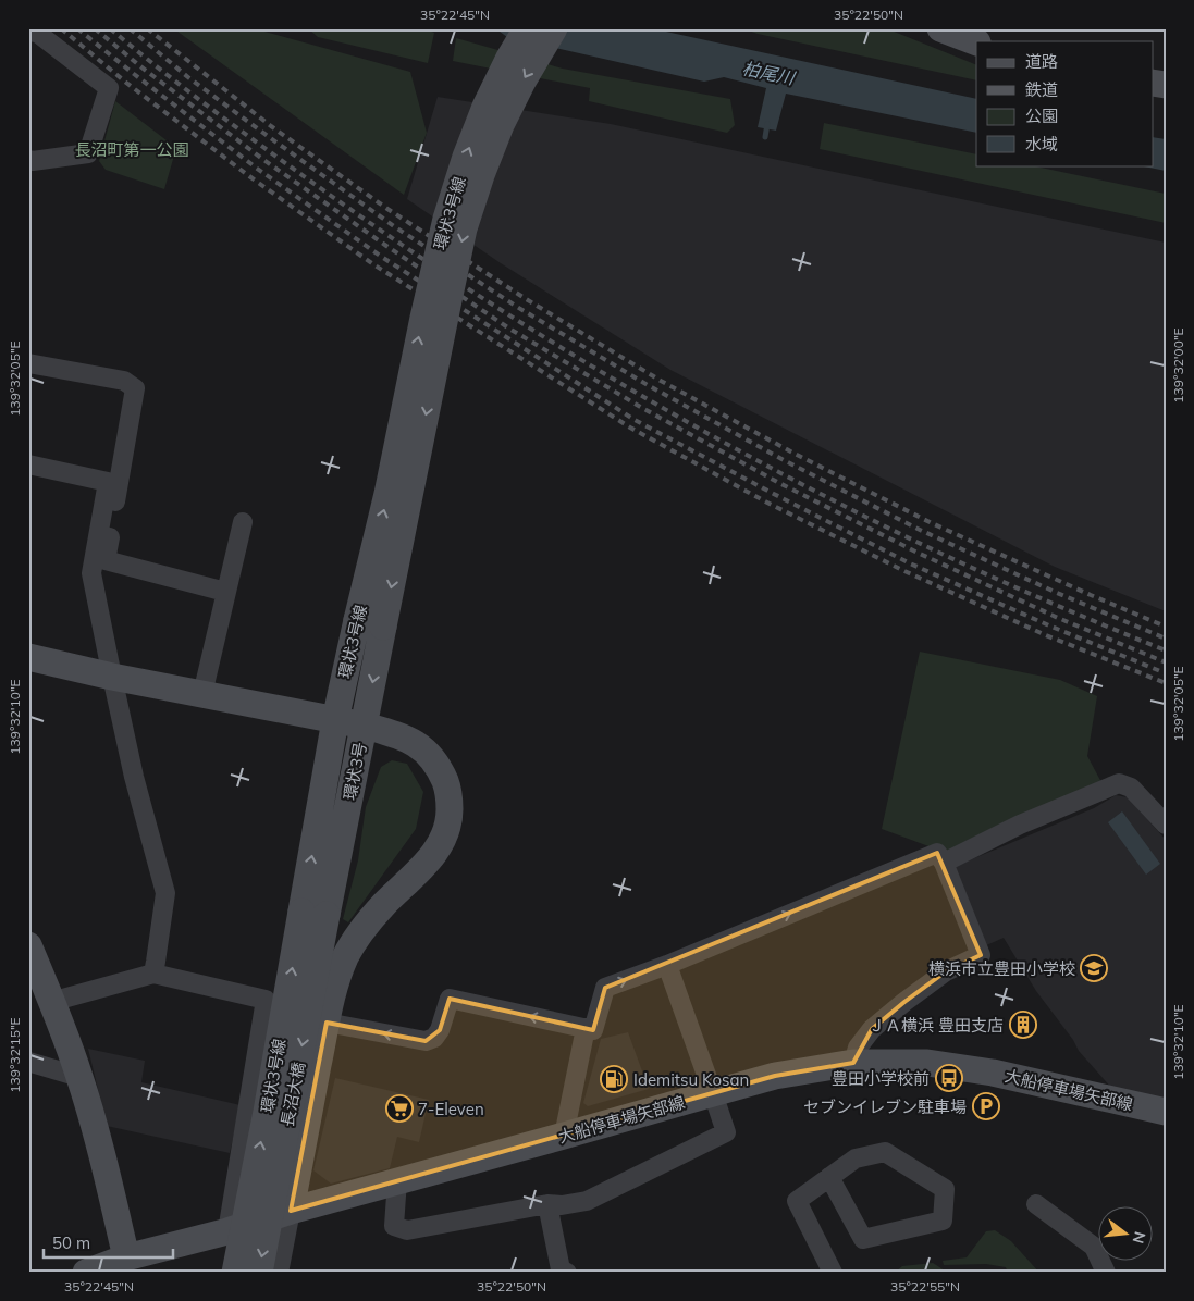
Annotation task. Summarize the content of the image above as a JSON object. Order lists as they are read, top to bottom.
{
  "streets": {
    "street": [
      "環状3号線",
      "環状3号",
      "大船停車場矢部線",
      "長沼大橋"
    ]
  },
  "crossings": [
    ["環状3号線", "環状3号"],
    ["環状3号線", "長沼大橋"],
    ["環状3号", "長沼大橋"]
  ],
  "water": ["柏尾川"],
  "parks": ["長沼町第一公園"],
  "places": {
    "school or university": ["横浜市立豊田小学校"],
    "building": ["ＪＡ横浜 豊田支店"],
    "bus stop": ["豊田小学校前"],
    "fuel station": ["Idemitsu Kosan"],
    "parking": ["セブンイレブン駐車場"],
    "supermarket": ["7-Eleven"]
  },
  "legend": [
    "道路",
    "鉄道",
    "公園",
    "水域"
  ],
  "scale_bar": "50 m",
  "north": "right",
  "coordinates": [
    "35°22'45\"N",
    "35°22'50\"N",
    "139°32'00\"E",
    "139°32'05\"E",
    "139°32'10\"E",
    "139°32'15\"E",
    "35°22'55\"N"
  ]
}
